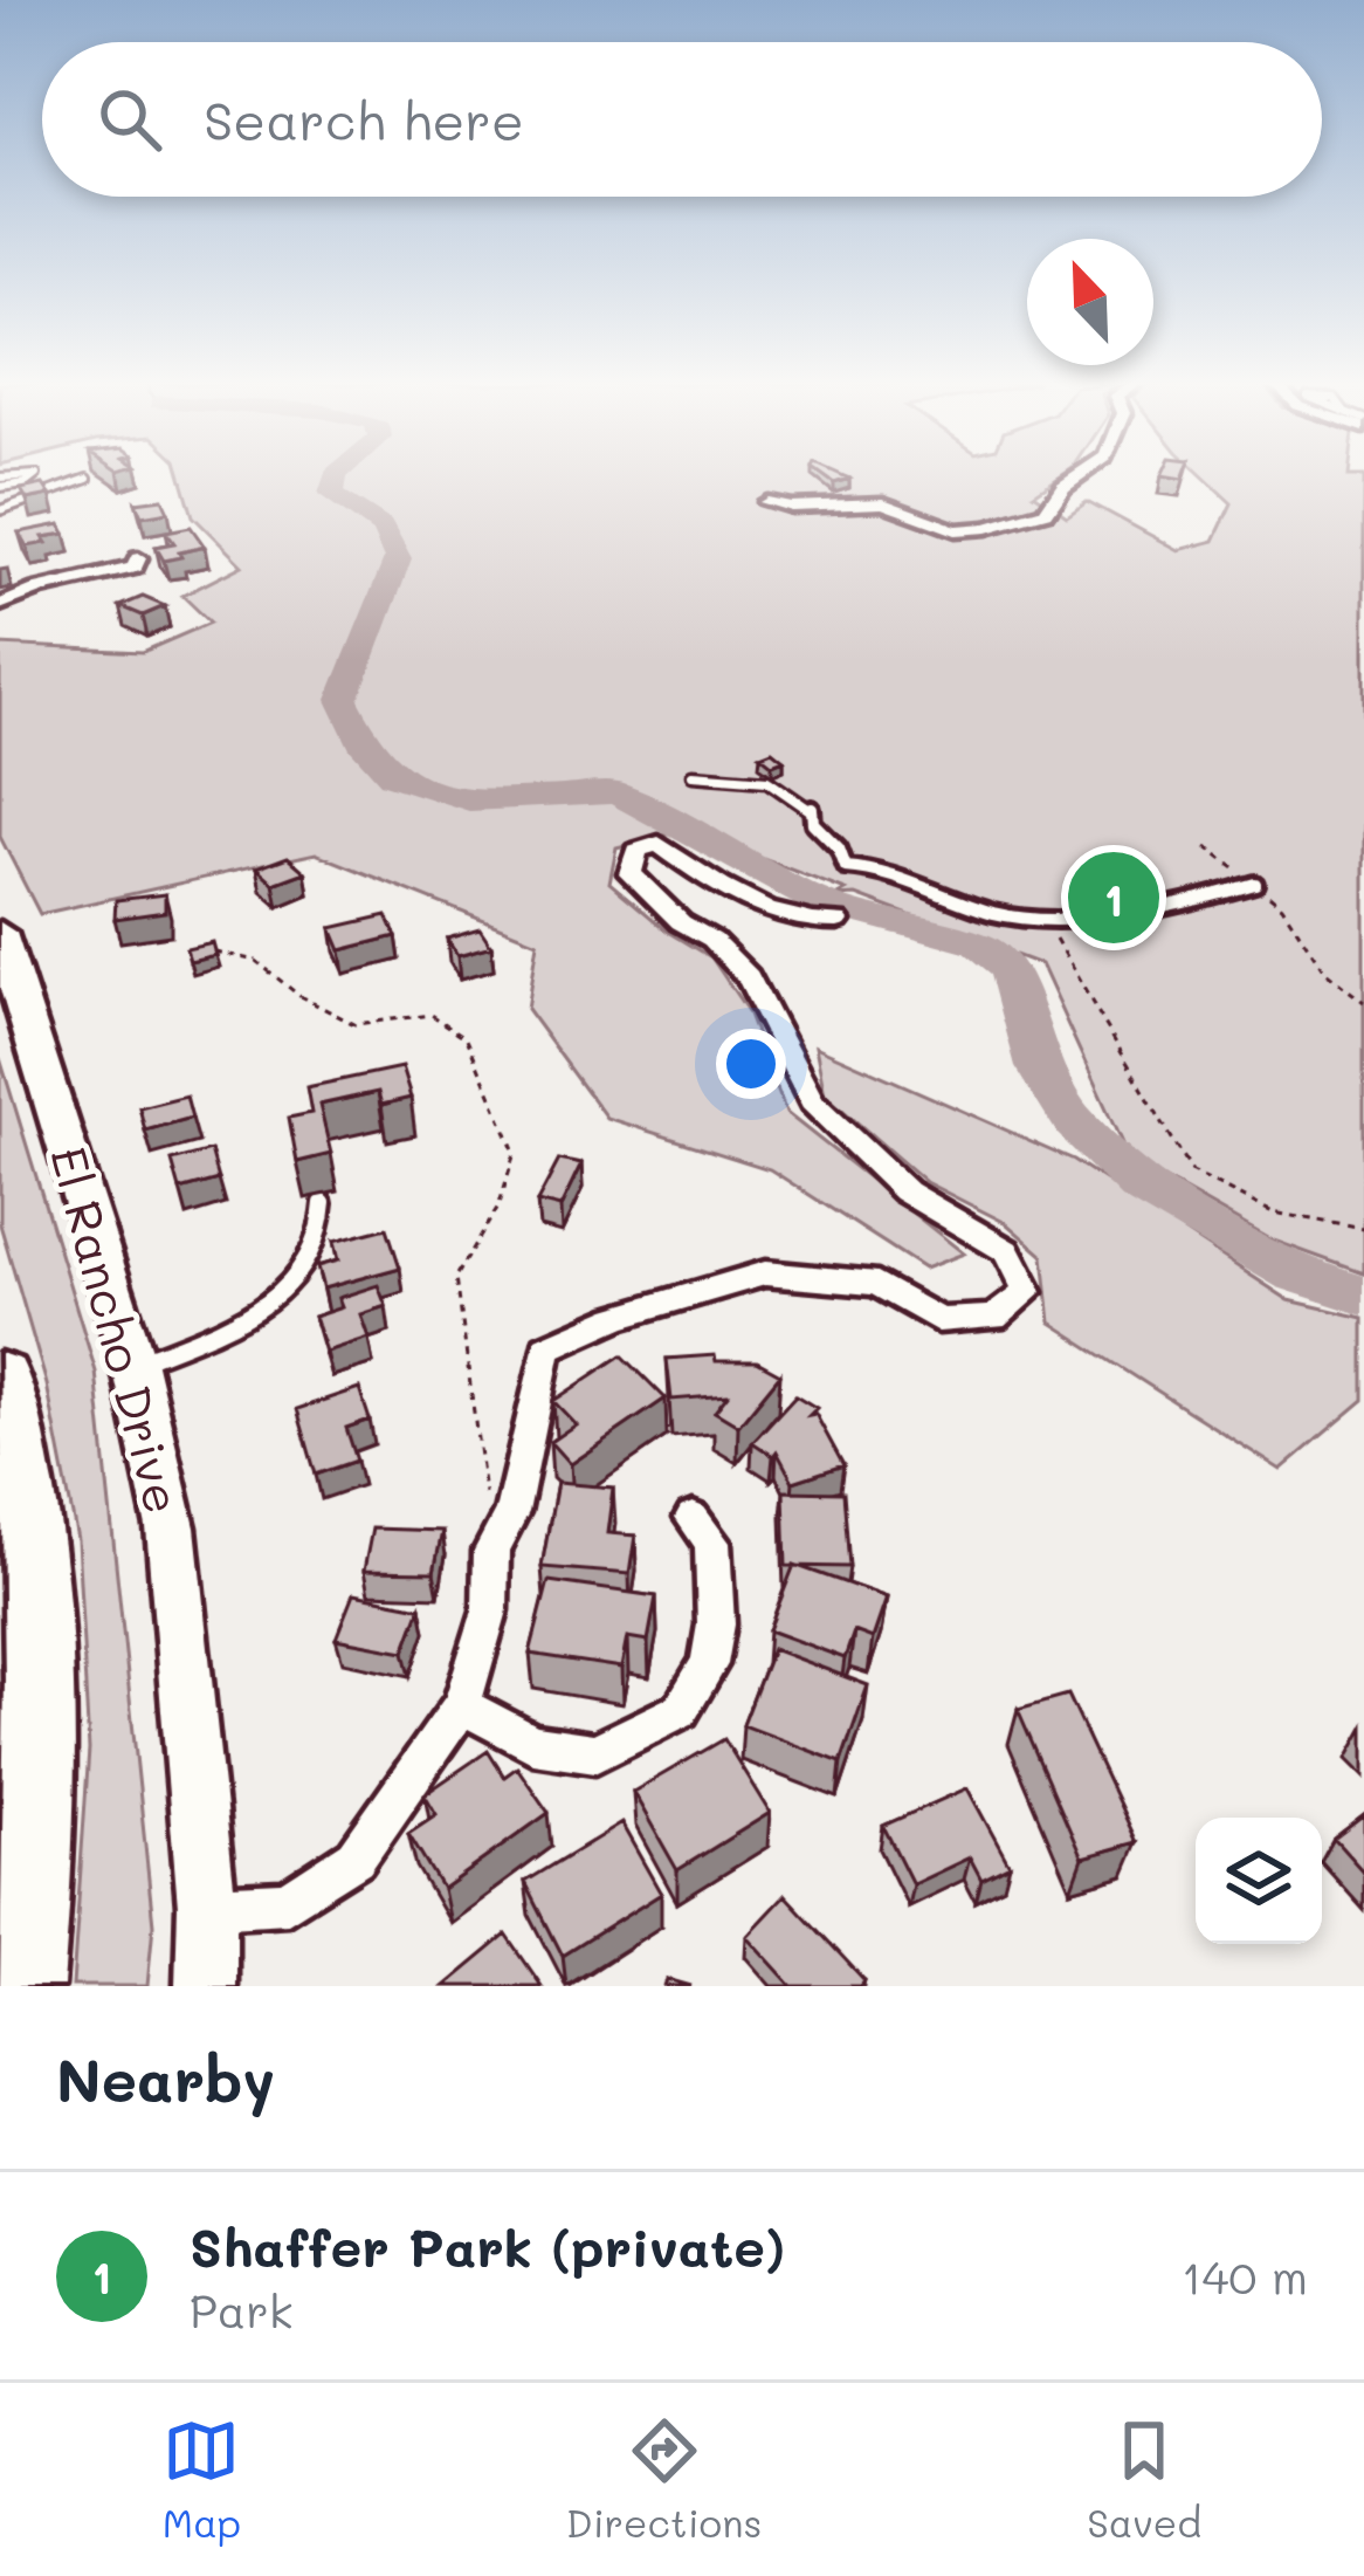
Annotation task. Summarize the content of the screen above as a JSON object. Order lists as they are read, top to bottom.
{
  "streets": {
    "street": ["El Rancho Drive"]
  },
  "north": "top left",
  "page": {
    "search": "Search here",
    "pins": "1",
    "heading": "Nearby",
    "list": [
      {
        "mark": "1",
        "name": "Shaffer Park (private)",
        "note": "Park",
        "value": "140 m"
      }
    ],
    "nav": ["Map", "Directions", "Saved"]
  }
}
